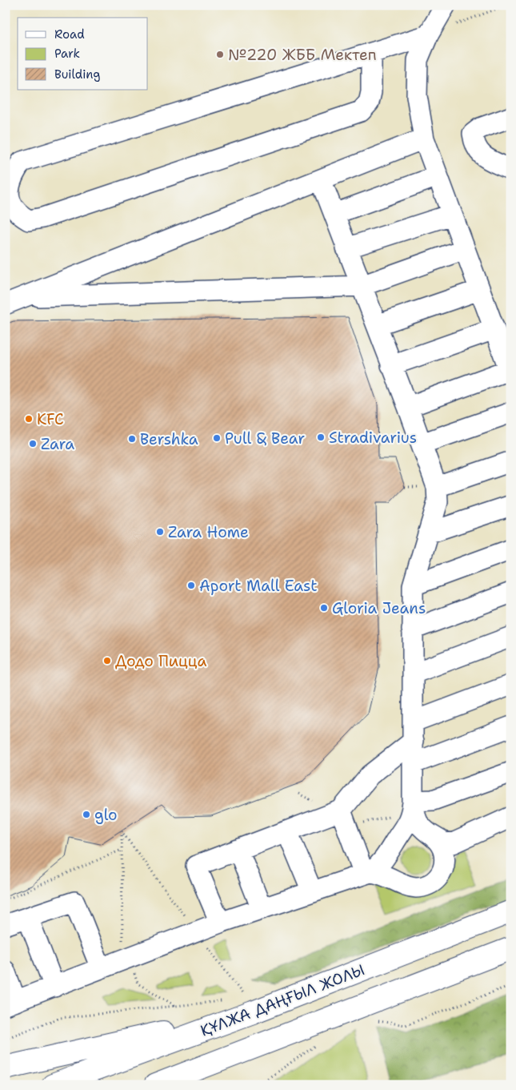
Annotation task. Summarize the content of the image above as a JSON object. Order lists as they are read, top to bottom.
{
  "streets": {
    "main road": ["ҚҰЛЖА ДАҢҒЫЛ ЖОЛЫ"]
  },
  "places": [
    "№220 ЖББ Мектеп",
    "KFC",
    "Stradivarius",
    "Pull & Bear",
    "Bershka",
    "Zara",
    "Zara Home",
    "Aport Mall East",
    "Gloria Jeans",
    "Додо Пицца",
    "glo"
  ],
  "legend": ["Road", "Park", "Building"]
}
